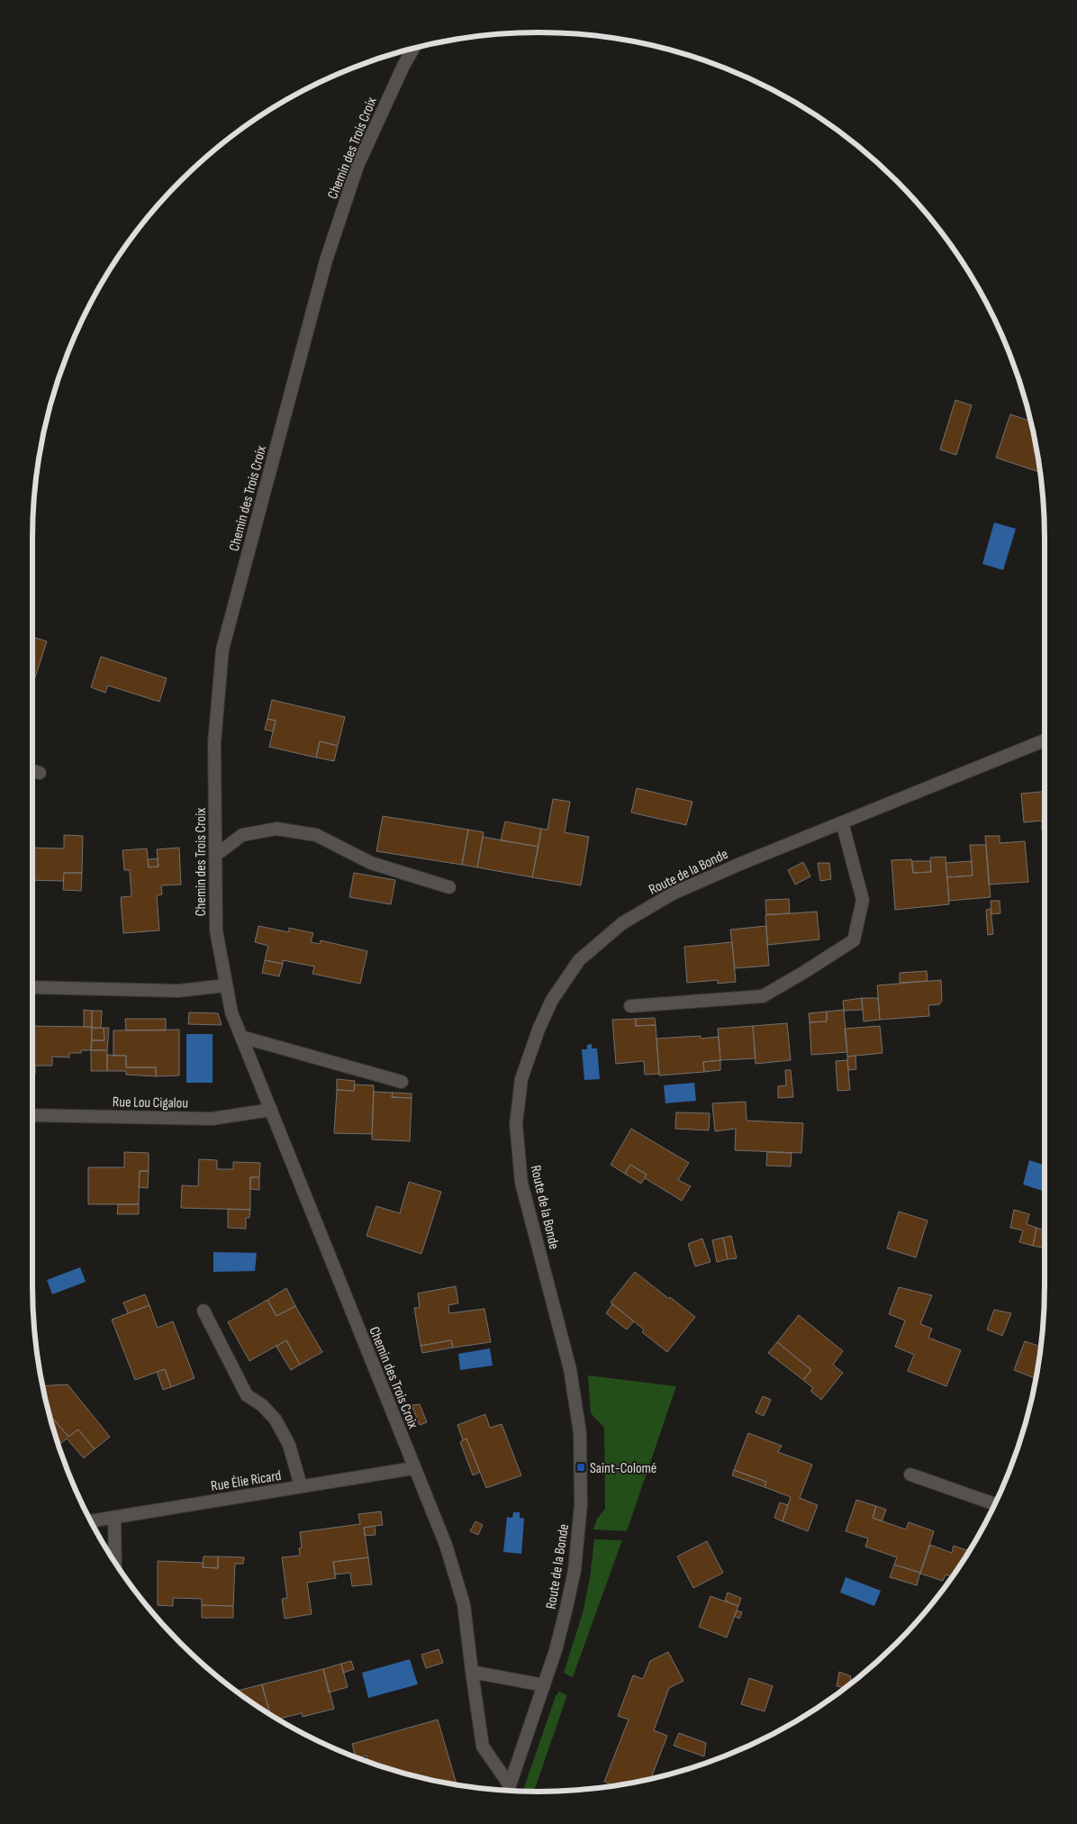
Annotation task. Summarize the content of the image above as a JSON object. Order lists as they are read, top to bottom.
{
  "streets": {
    "street": [
      "Chemin des Trois Croix",
      "Route de la Bonde",
      "Rue Lou Cigalou",
      "Rue Élie Ricard"
    ]
  },
  "crossings": [
    ["Chemin des Trois Croix", "Route de la Bonde"],
    ["Chemin des Trois Croix", "Rue Lou Cigalou"],
    ["Chemin des Trois Croix", "Rue Élie Ricard"]
  ],
  "places": {
    "transit": ["Saint-Colomé"]
  }
}
